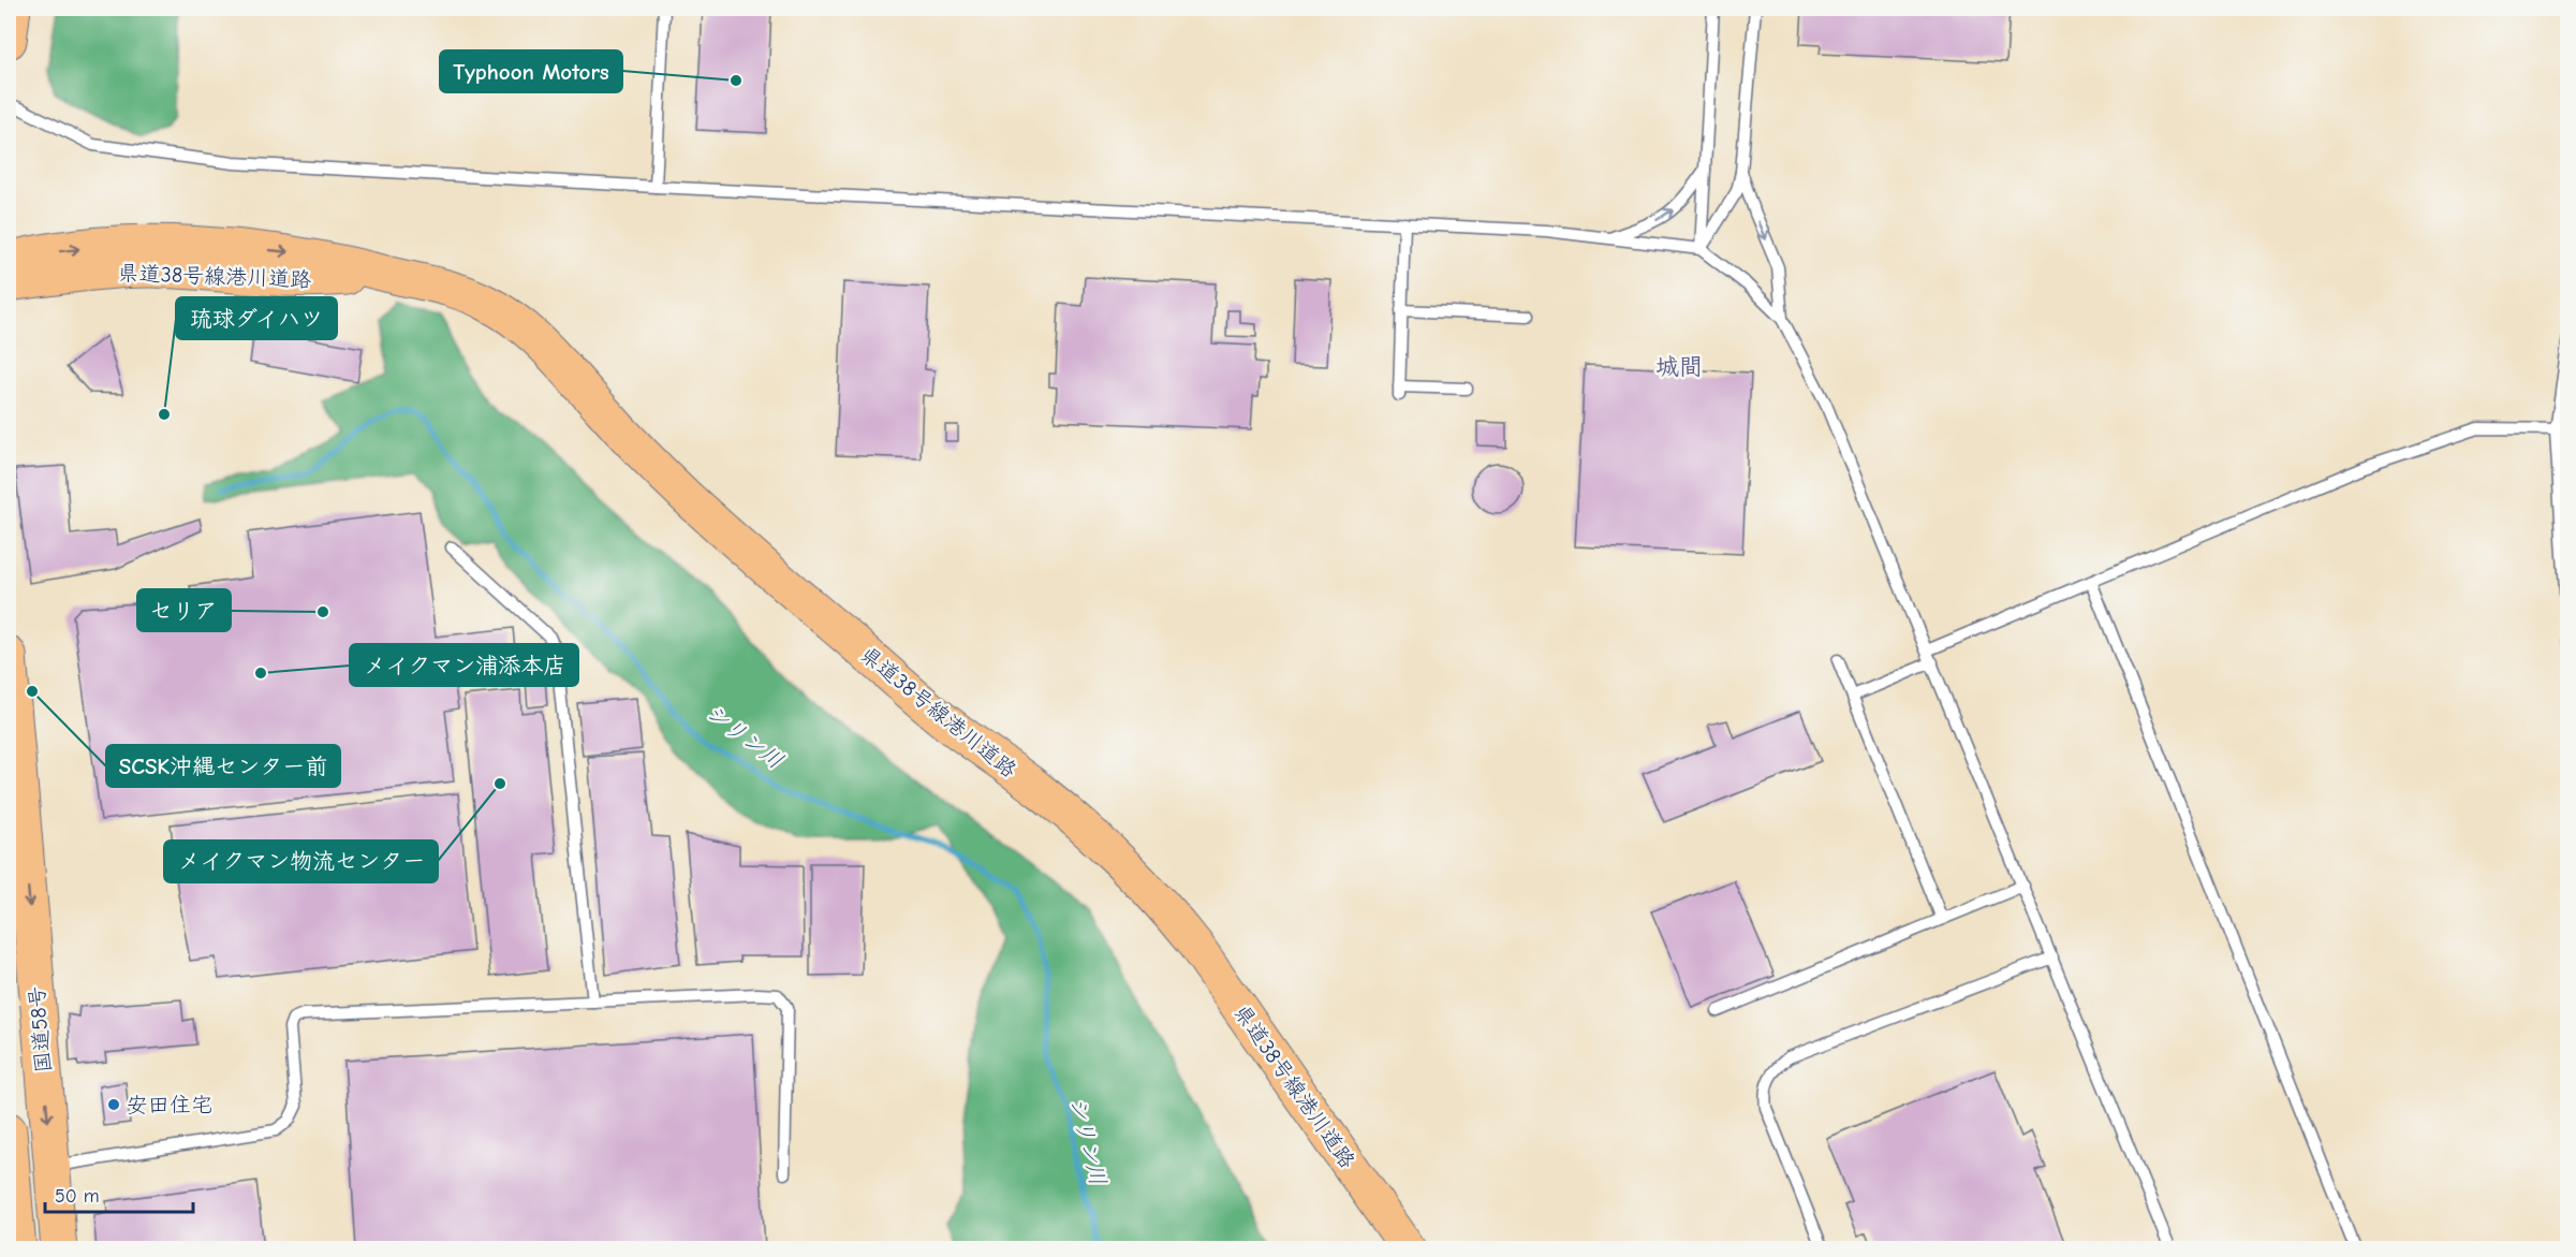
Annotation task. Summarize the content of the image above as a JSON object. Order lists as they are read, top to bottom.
{
  "streets": {
    "main road": ["県道38号線港川道路", "国道58号"]
  },
  "one_way": ["国道58号"],
  "districts": ["城間"],
  "water": ["シリン川"],
  "places": [
    "Typhoon Motors",
    "琉球ダイハツ",
    "セリア",
    "メイクマン浦添本店",
    "SCSK沖縄センター前",
    "メイクマン物流センター",
    "安田住宅"
  ],
  "scale_bar": "50 m"
}
